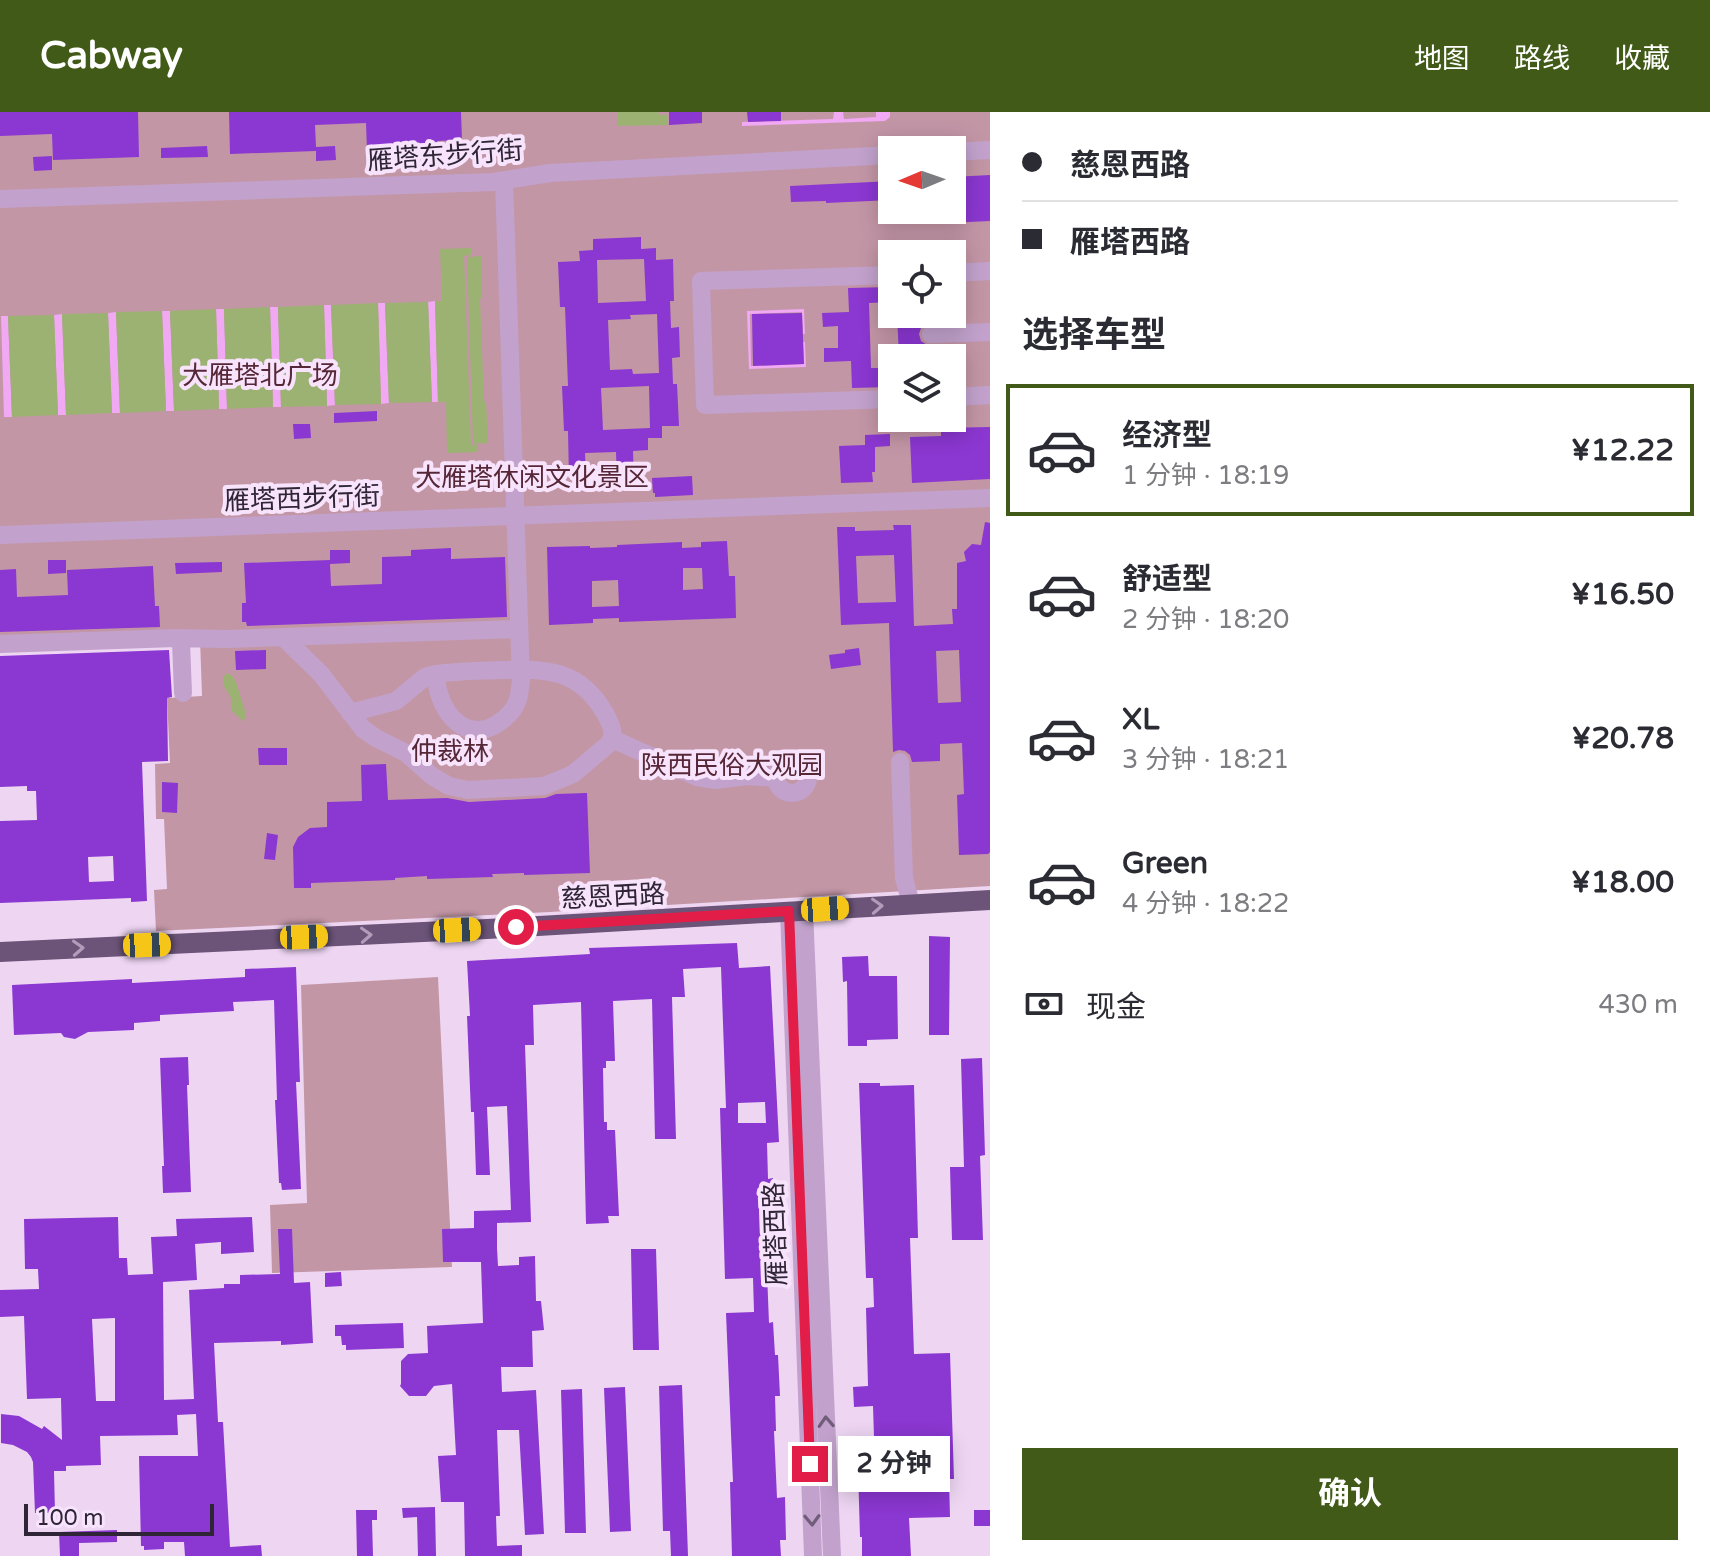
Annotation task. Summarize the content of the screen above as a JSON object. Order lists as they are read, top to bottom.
{
  "streets": {
    "main road": ["慈恩西路"],
    "street": ["雁塔东步行街", "雁塔西步行街", "雁塔西路"]
  },
  "crossings": [
    ["慈恩西路", "雁塔西路"]
  ],
  "one_way": ["慈恩西路"],
  "parks": [
    "大雁塔北广场",
    "大雁塔休闲文化景区",
    "仲裁林",
    "陕西民俗大观园"
  ],
  "scale_bar": "100 m",
  "north": "left",
  "page": {
    "header": "Cabway",
    "nav": ["地图", "路线", "收藏"],
    "banner": ["慈恩西路", "雁塔西路"],
    "heading": "选择车型",
    "list": [
      {
        "name": "经济型",
        "note": "1 分钟 · 18:19",
        "value": "¥12.22"
      },
      {
        "name": "舒适型",
        "note": "2 分钟 · 18:20",
        "value": "¥16.50"
      },
      {
        "name": "XL",
        "note": "3 分钟 · 18:21",
        "value": "¥20.78"
      },
      {
        "name": "Green",
        "note": "4 分钟 · 18:22",
        "value": "¥18.00"
      }
    ],
    "pay": ["现金", "430 m"],
    "buttons": "确认",
    "bubble": "2 分钟",
    "scale": "100 m"
  }
}
